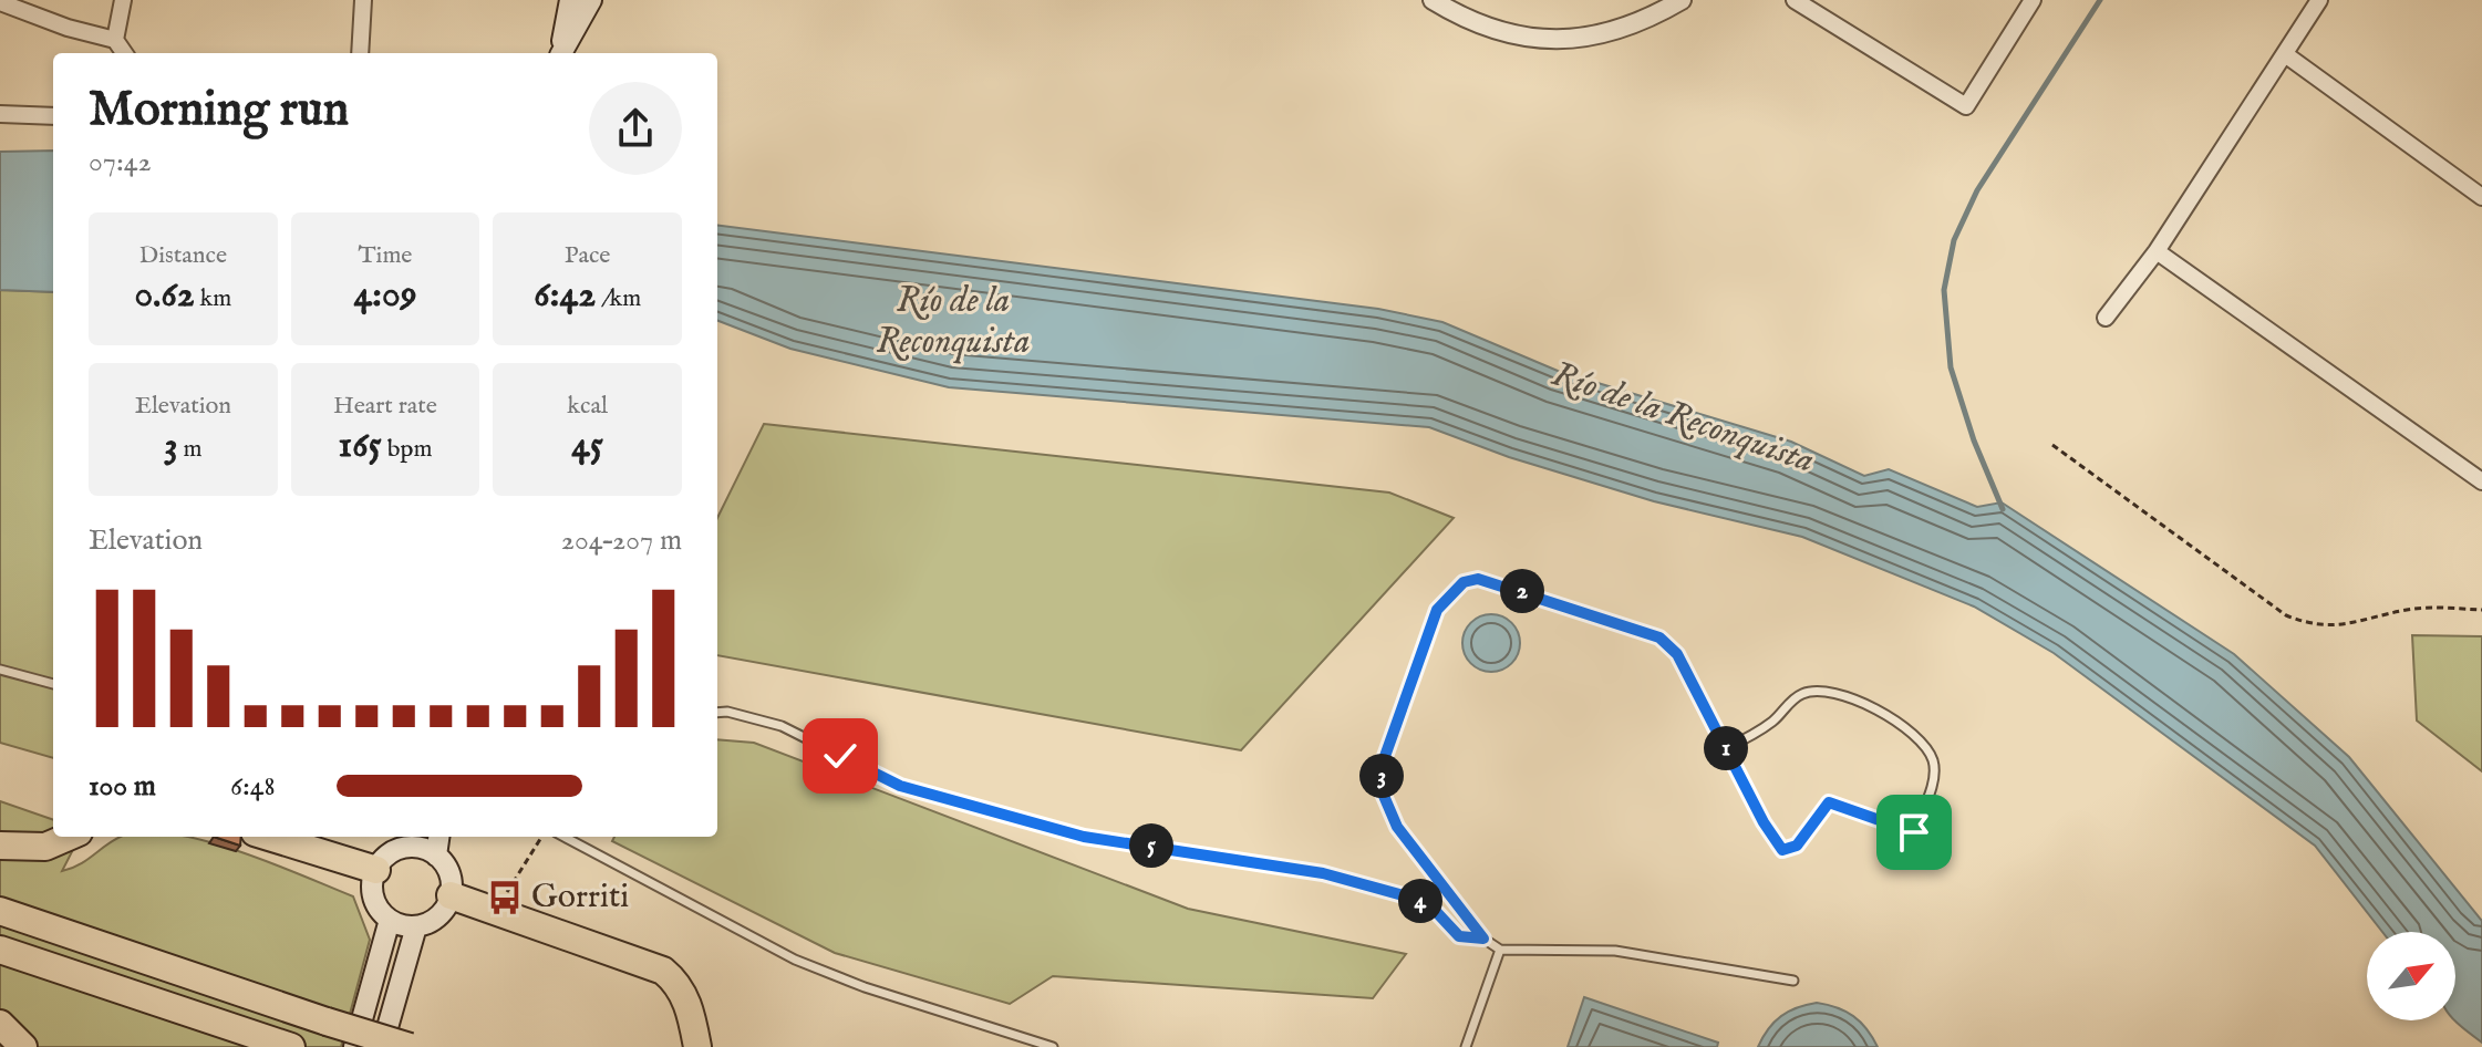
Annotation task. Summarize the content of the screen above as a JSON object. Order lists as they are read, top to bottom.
{
  "water": ["Río de la Reconquista"],
  "places": {
    "bus stop": ["Gorriti"]
  },
  "north": "top right",
  "page": {
    "heading": ["Morning run", "07:42"],
    "stats": [
      ["Distance", "0.62 km"],
      ["Time", "4:09"],
      ["Pace", "6:42 /km"],
      ["Elevation", "3 m"],
      ["Heart rate", "165 bpm"],
      ["kcal", "45"]
    ],
    "chart": ["Elevation", "204–207 m"],
    "pins": [
      "2",
      "1",
      "3",
      "5",
      "4"
    ],
    "list": [
      {
        "name": "100 m",
        "note": "6:48"
      }
    ]
  }
}
